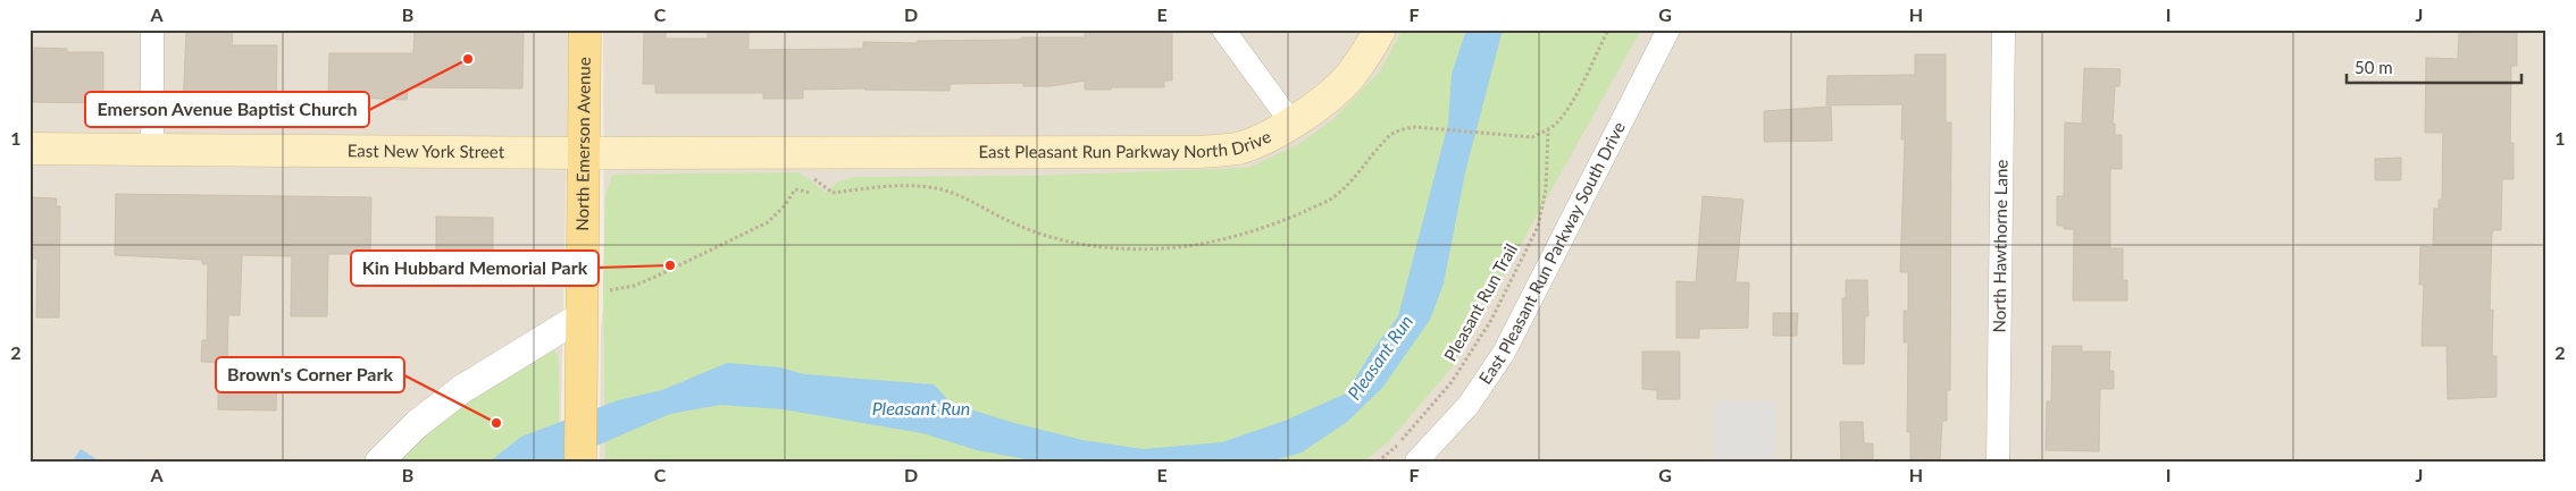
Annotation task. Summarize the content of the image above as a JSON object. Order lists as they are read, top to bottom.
{
  "streets": {
    "main road": ["East Pleasant Run Parkway North Drive", "North Emerson Avenue", "East New York Street"],
    "street": ["North Hawthorne Lane", "East Pleasant Run Parkway South Drive"],
    "path": ["Pleasant Run Trail"]
  },
  "crossings": [
    ["East Pleasant Run Parkway North Drive", "East New York Street"],
    ["North Emerson Avenue", "East New York Street"]
  ],
  "water": ["Pleasant Run"],
  "places": ["Emerson Avenue Baptist Church", "Kin Hubbard Memorial Park", "Brown's Corner Park"],
  "scale_bar": "50 m",
  "grid": {
    "columns": [
      "A",
      "B",
      "C",
      "D",
      "E",
      "F",
      "G",
      "H",
      "I",
      "J"
    ],
    "rows": ["1", "2"]
  }
}
